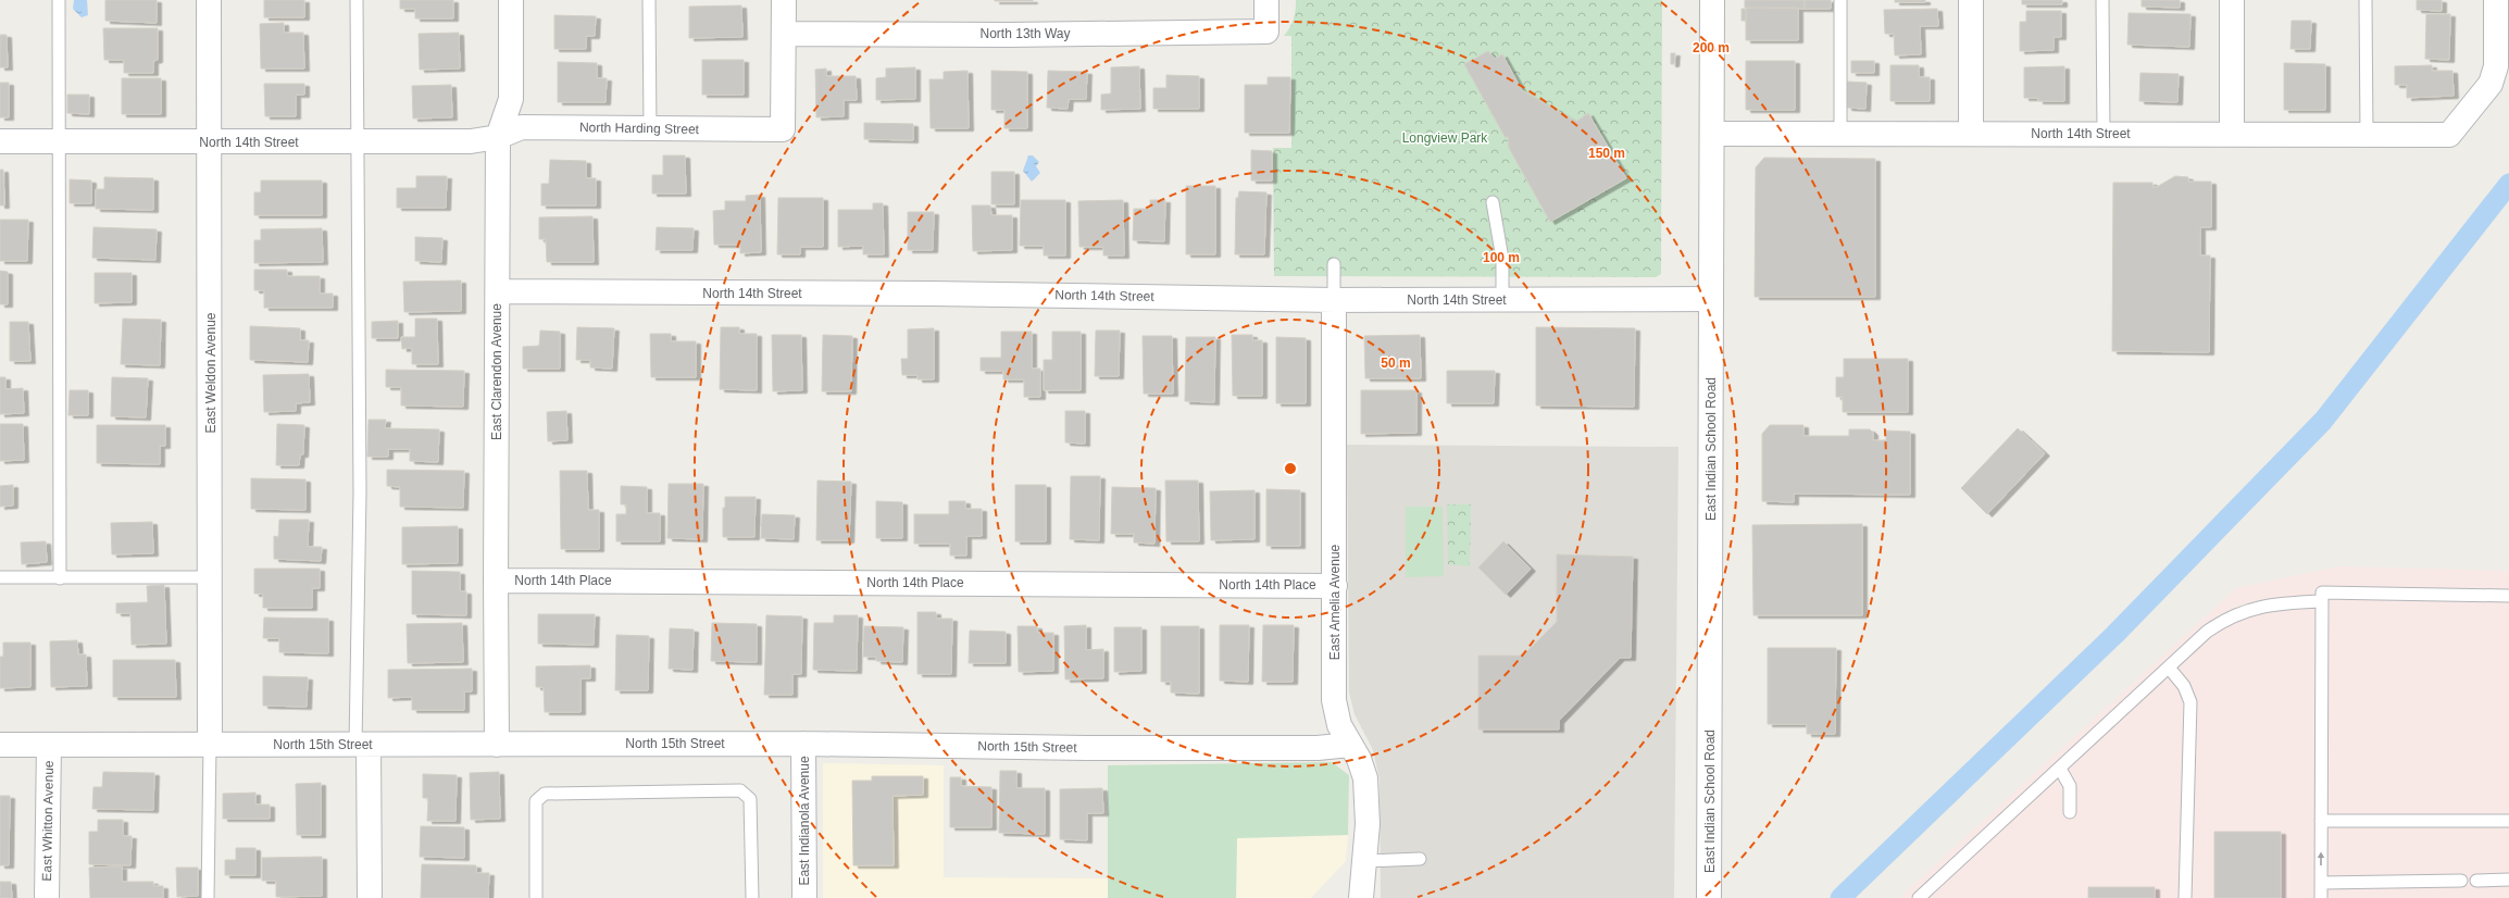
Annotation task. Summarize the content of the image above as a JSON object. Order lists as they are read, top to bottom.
{
  "streets": {
    "street": [
      "North 13th Way",
      "North Harding Street",
      "North 14th Street",
      "East Clarendon Avenue",
      "East Weldon Avenue",
      "East Indian School Road",
      "North 14th Place",
      "East Amelia Avenue",
      "North 15th Street",
      "East Whitton Avenue",
      "East Indianola Avenue"
    ]
  },
  "crossings": [
    ["North 13th Way", "North Harding Street"],
    ["North Harding Street", "North 14th Street"],
    ["North Harding Street", "East Clarendon Avenue"],
    ["North 14th Street", "East Clarendon Avenue"],
    ["North 14th Street", "East Weldon Avenue"],
    ["North 14th Street", "East Indian School Road"],
    ["North 14th Street", "East Amelia Avenue"],
    ["East Clarendon Avenue", "North 14th Place"],
    ["East Clarendon Avenue", "North 15th Street"],
    ["East Weldon Avenue", "North 15th Street"],
    ["North 14th Place", "East Amelia Avenue"],
    ["East Amelia Avenue", "North 15th Street"],
    ["North 15th Street", "East Whitton Avenue"],
    ["North 15th Street", "East Indianola Avenue"]
  ],
  "parks": ["Longview Park"],
  "rings": [
    "200 m",
    "150 m",
    "100 m",
    "50 m"
  ]
}
